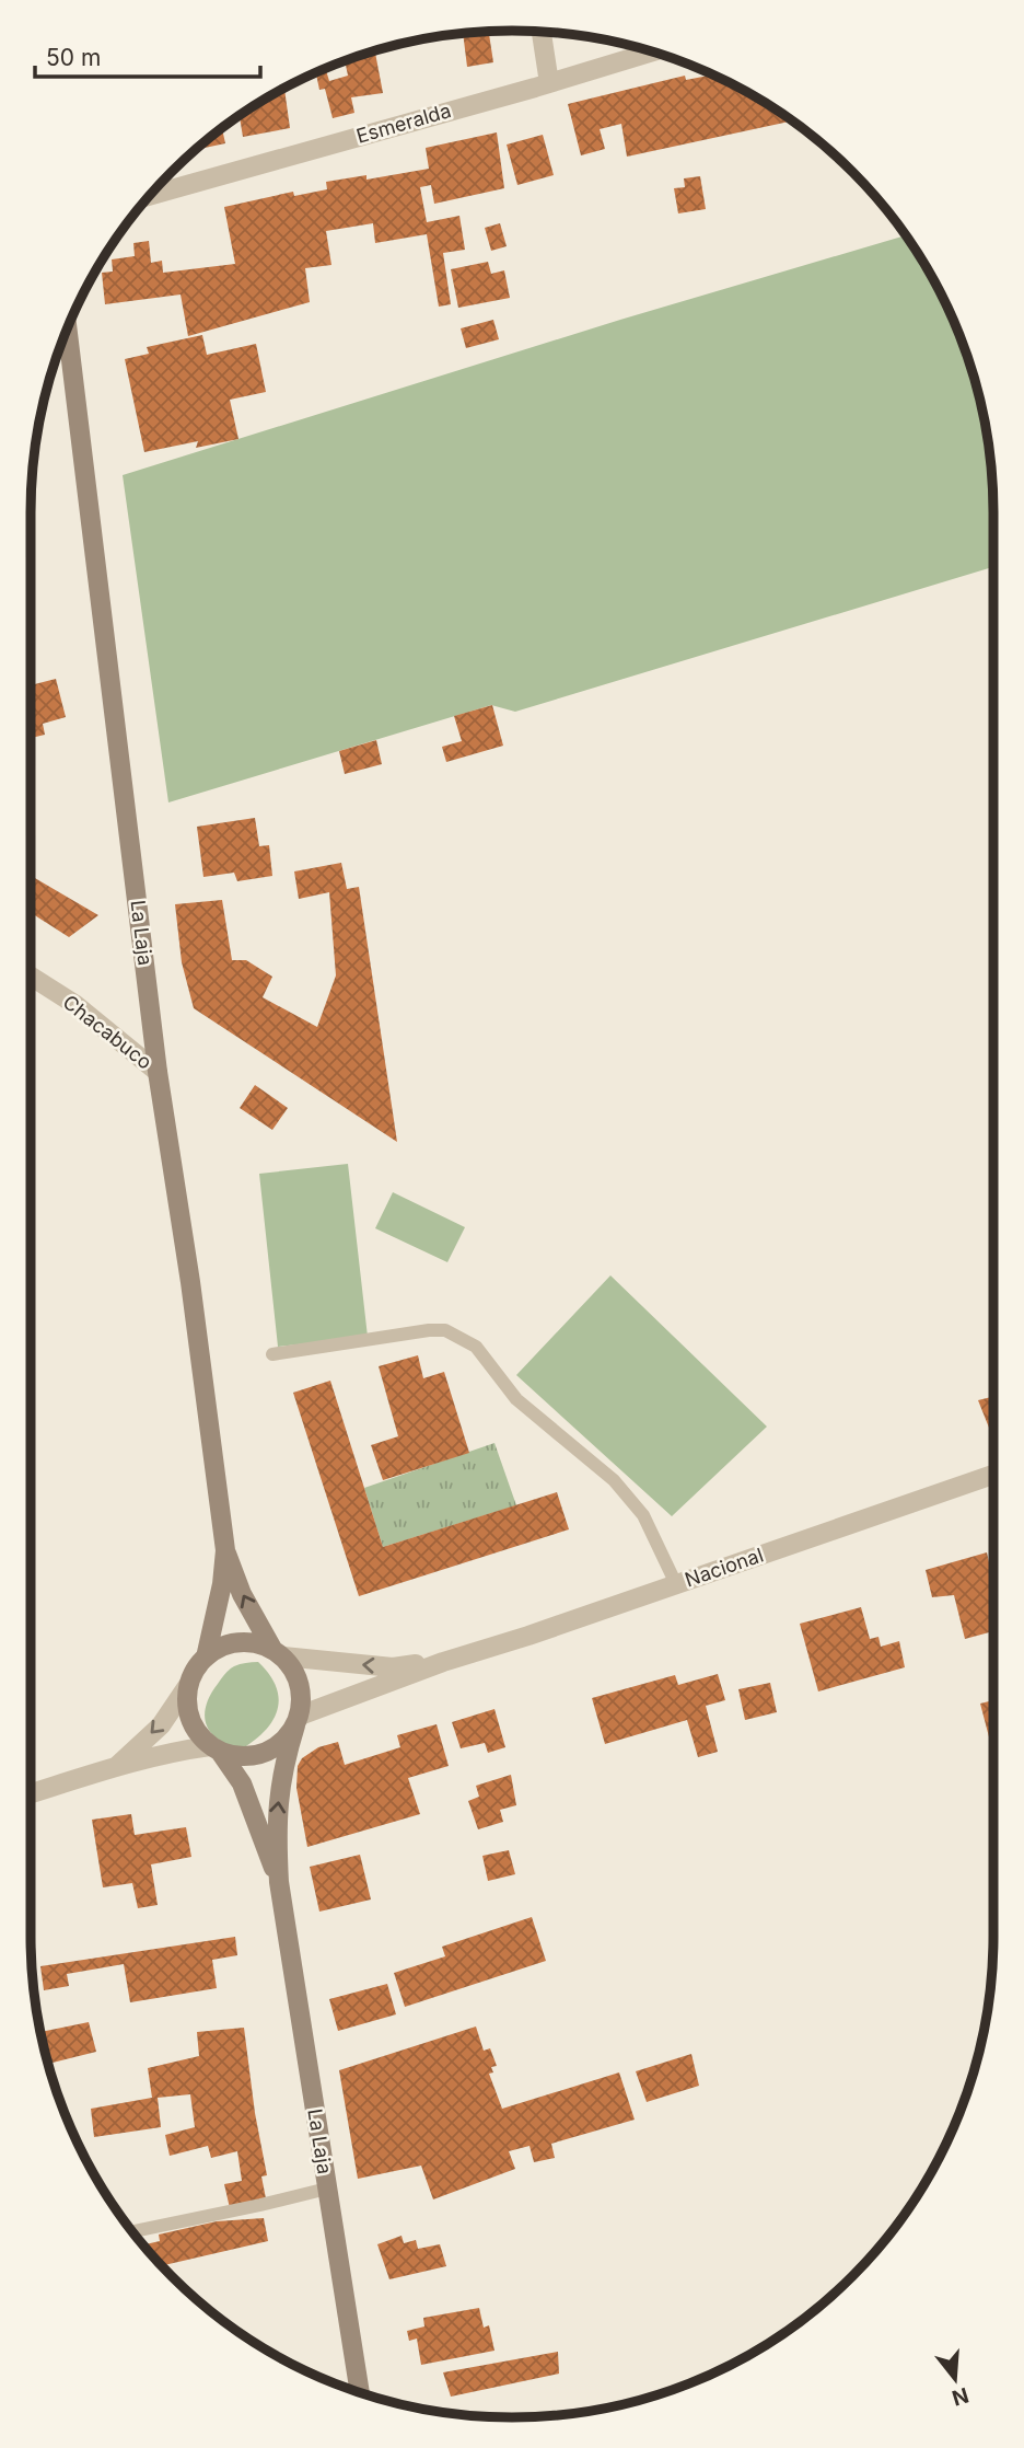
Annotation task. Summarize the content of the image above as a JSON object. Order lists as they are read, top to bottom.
{
  "streets": {
    "main road": ["La Laja"],
    "street": ["Esmeralda", "Chacabuco", "Nacional"]
  },
  "crossings": [
    ["La Laja", "Chacabuco"],
    ["La Laja", "Nacional"]
  ],
  "scale_bar": "50 m",
  "north": "bottom"
}
